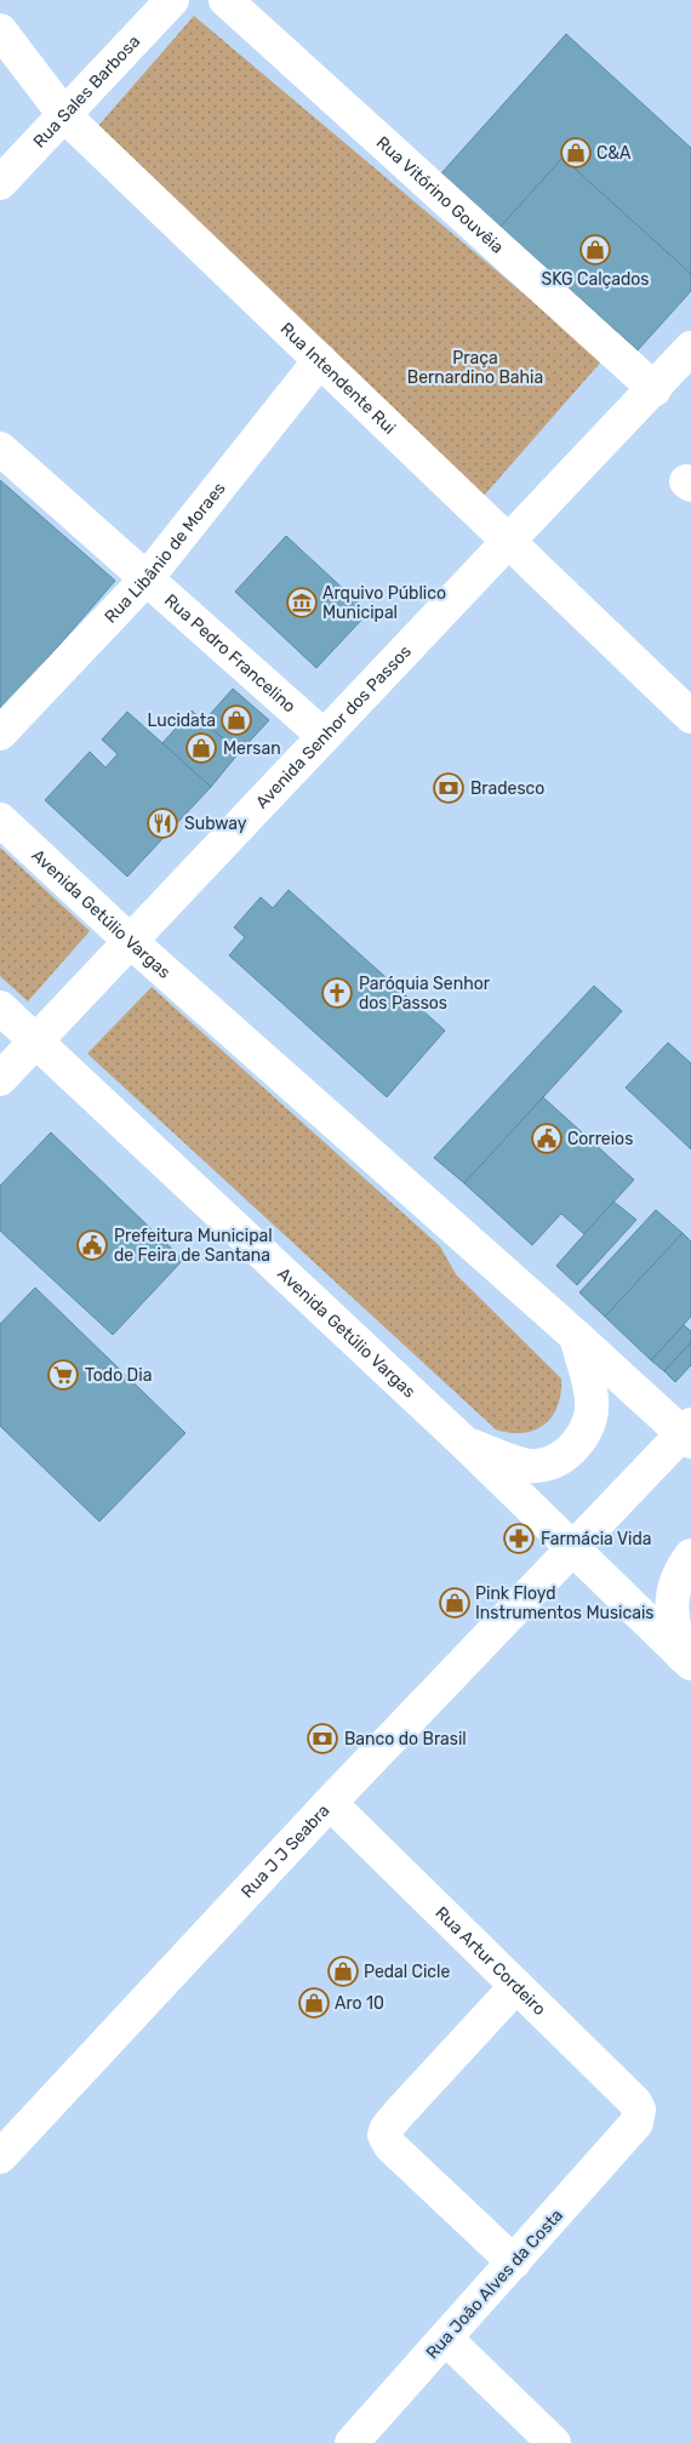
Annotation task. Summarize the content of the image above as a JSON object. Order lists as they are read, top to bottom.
{
  "streets": {
    "main road": [
      "Rua Sales Barbosa",
      "Rua Vitórino Gouvêia",
      "Rua Intendente Rui",
      "Rua Libânio de Moraes",
      "Rua Pedro Francelino",
      "Avenida Senhor dos Passos",
      "Avenida Getúlio Vargas",
      "Rua J J Seabra",
      "Rua Artur Cordeiro",
      "Rua João Alves da Costa"
    ]
  },
  "crossings": [
    ["Rua Sales Barbosa", "Rua Intendente Rui"],
    ["Rua Vitórino Gouvêia", "Avenida Senhor dos Passos"],
    ["Rua Intendente Rui", "Rua Libânio de Moraes"],
    ["Rua Intendente Rui", "Avenida Senhor dos Passos"],
    ["Rua Libânio de Moraes", "Rua Pedro Francelino"],
    ["Rua Pedro Francelino", "Avenida Senhor dos Passos"],
    ["Avenida Senhor dos Passos", "Avenida Getúlio Vargas"],
    ["Avenida Getúlio Vargas", "Rua J J Seabra"],
    ["Rua J J Seabra", "Rua Artur Cordeiro"],
    ["Rua Artur Cordeiro", "Rua João Alves da Costa"]
  ],
  "parks": ["Praça Bernardino Bahia"],
  "places": {
    "shop": [
      "C&A",
      "SKG Calçados",
      "Lucidata",
      "Mersan",
      "Pink Floyd Instrumentos Musicais",
      "Pedal Cicle",
      "Aro 10"
    ],
    "museum": ["Arquivo Público Municipal"],
    "bank": ["Bradesco", "Banco do Brasil"],
    "restaurant": ["Subway"],
    "church": ["Paróquia Senhor dos Passos"],
    "public building": ["Correios", "Prefeitura Municipal de Feira de Santana"],
    "supermarket": ["Todo Dia"],
    "pharmacy": ["Farmácia Vida"]
  }
}
